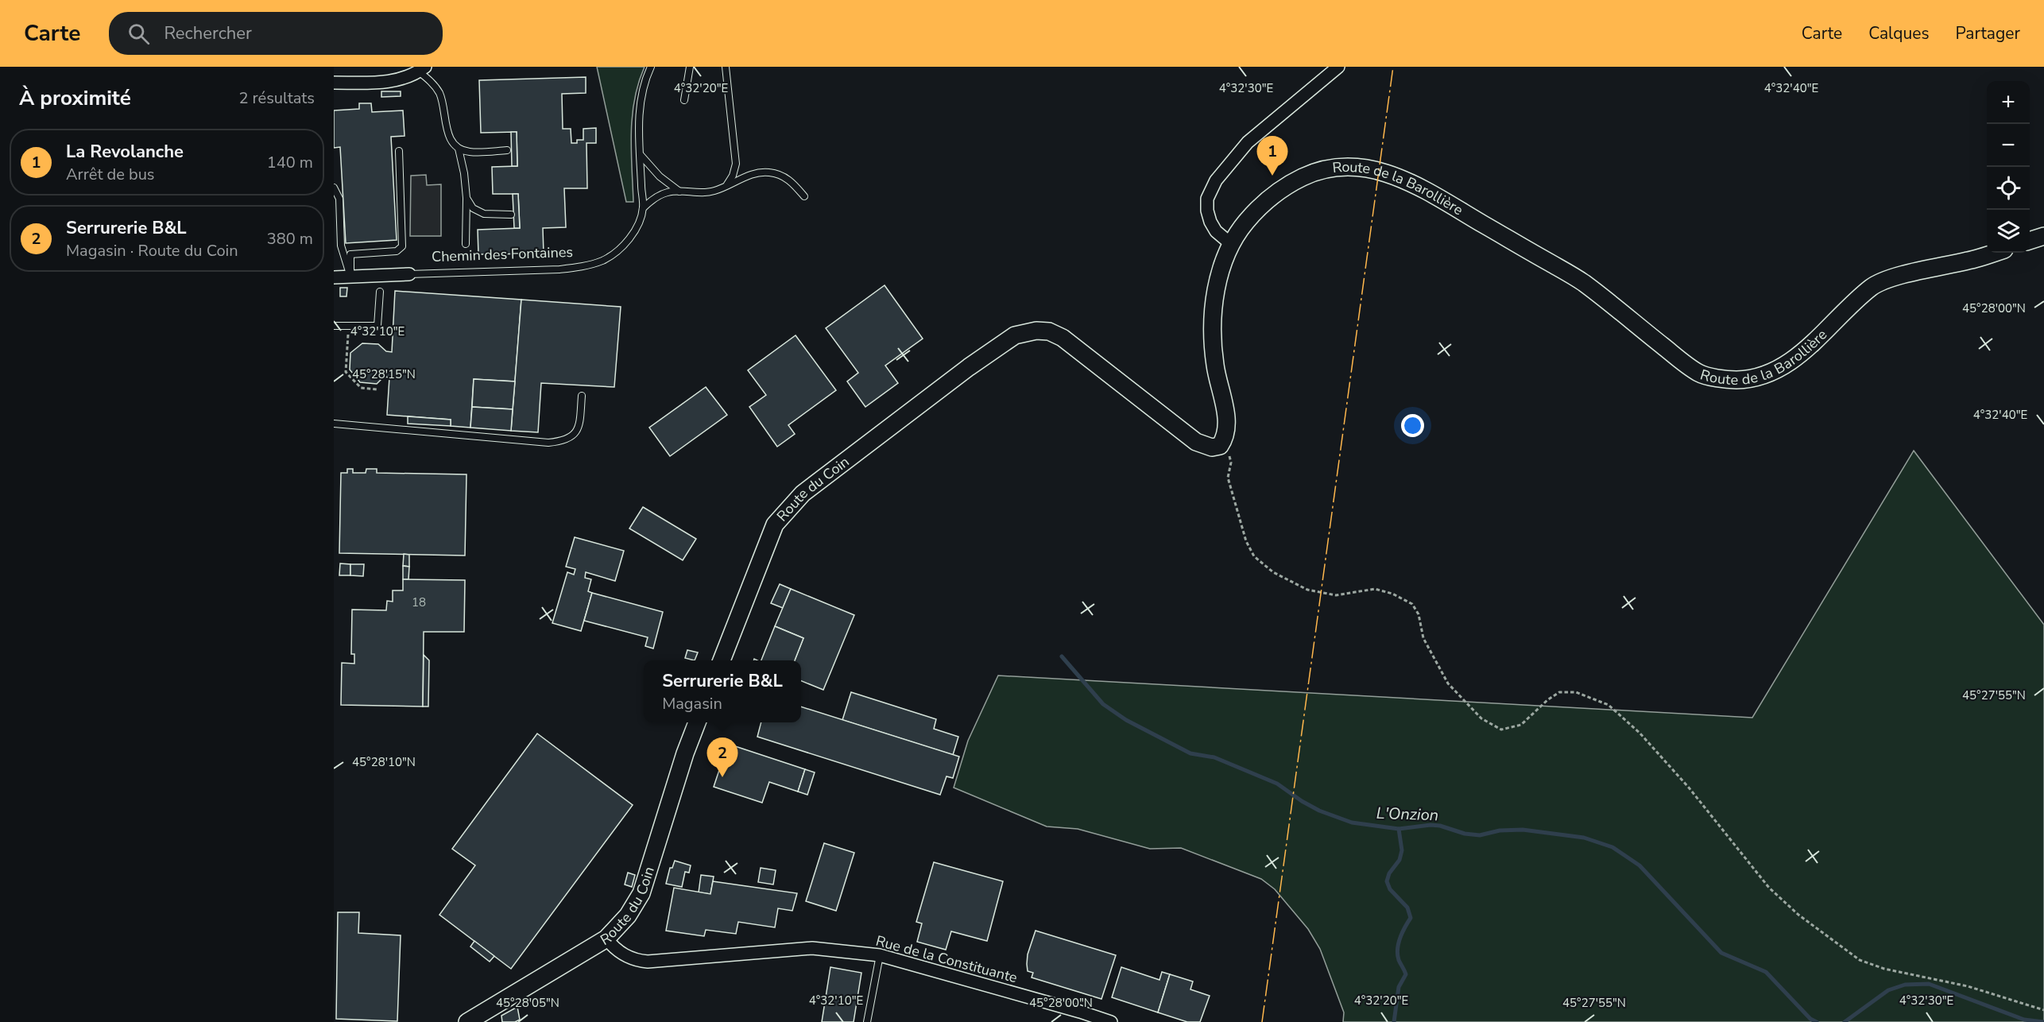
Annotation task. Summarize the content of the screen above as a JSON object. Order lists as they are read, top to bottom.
{
  "streets": {
    "main road": ["Route de la Barollière", "Route du Coin"],
    "street": ["Chemin des Fontaines", "Rue de la Constituante"]
  },
  "crossings": [
    ["Route de la Barollière", "Route du Coin"],
    ["Route du Coin", "Rue de la Constituante"]
  ],
  "water": ["L'Onzion"],
  "house_numbers": ["18"],
  "page": {
    "header": "Carte",
    "search": "Rechercher",
    "nav": ["Carte", "Calques", "Partager"],
    "heading": ["À proximité", "2 résultats"],
    "map_buttons": ["+", "−"],
    "list": [
      {
        "mark": "1",
        "name": "La Revolanche",
        "note": "Arrêt de bus",
        "value": "140 m"
      },
      {
        "mark": "2",
        "name": "Serrurerie B&L",
        "note": "Magasin · Route du Coin",
        "value": "380 m"
      }
    ],
    "pins": ["1", "2"],
    "popup": ["Serrurerie B&L", "Magasin"]
  },
  "coordinates": [
    "4°32'20\"E",
    "4°32'30\"E",
    "4°32'40\"E",
    "45°28'00\"N",
    "4°32'10\"E",
    "45°28'15\"N",
    "45°27'55\"N",
    "45°28'10\"N",
    "45°28'05\"N"
  ]
}
